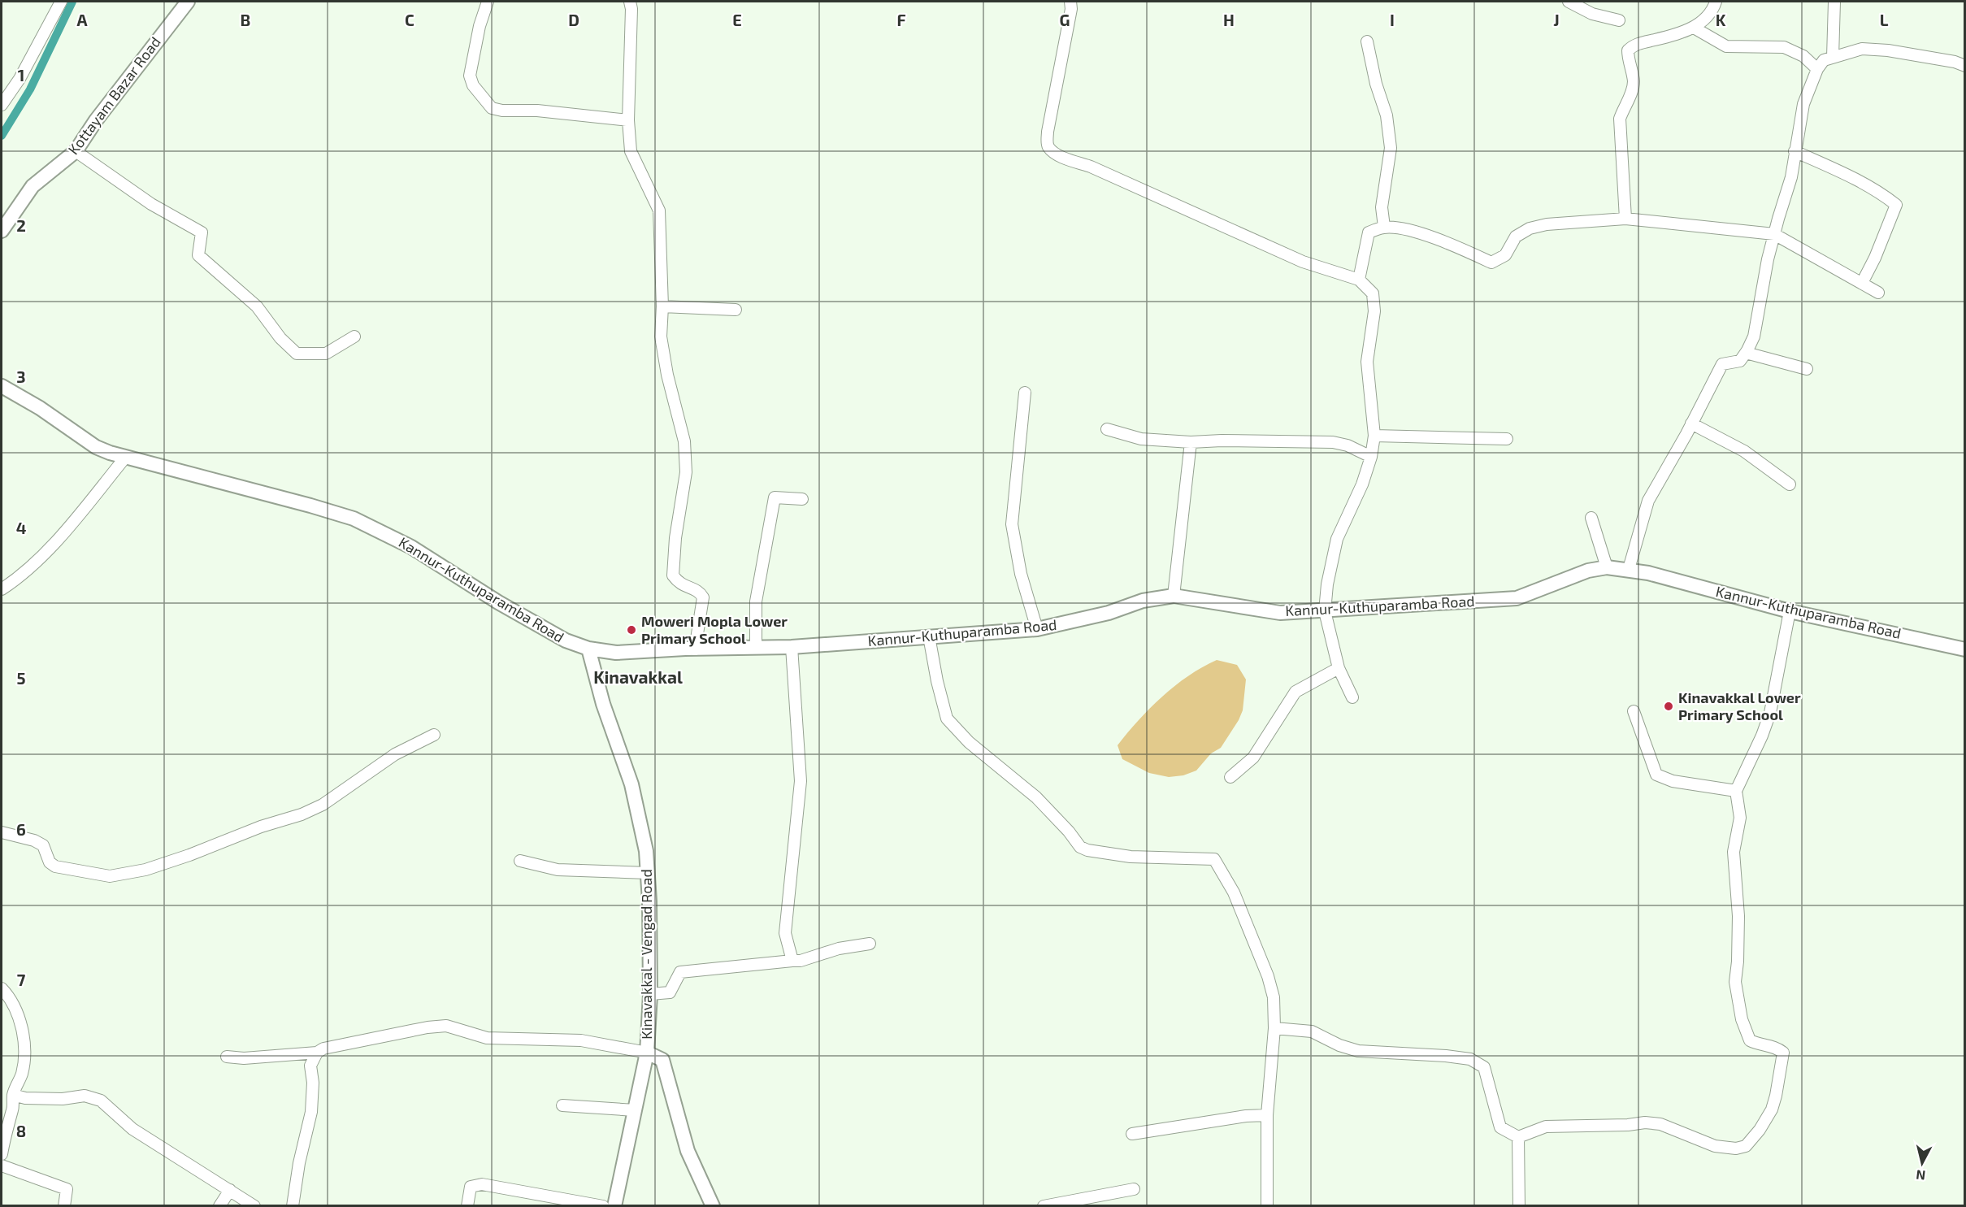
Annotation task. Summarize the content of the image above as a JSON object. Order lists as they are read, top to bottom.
{
  "streets": {
    "main road": ["Kottayam Bazar Road", "Kannur-Kuthuparamba Road", "Kinavakkal - Vengad Road"]
  },
  "crossings": [
    ["Kannur-Kuthuparamba Road", "Kinavakkal - Vengad Road"]
  ],
  "districts": ["Kinavakkal"],
  "places": ["Moweri Mopla Lower Primary School", "Kinavakkal Lower Primary School"],
  "north": "bottom",
  "grid": {
    "columns": [
      "A",
      "B",
      "C",
      "D",
      "E",
      "F",
      "G",
      "H",
      "I",
      "J",
      "K",
      "L"
    ],
    "rows": [
      "1",
      "2",
      "3",
      "4",
      "5",
      "6",
      "7",
      "8"
    ]
  }
}
